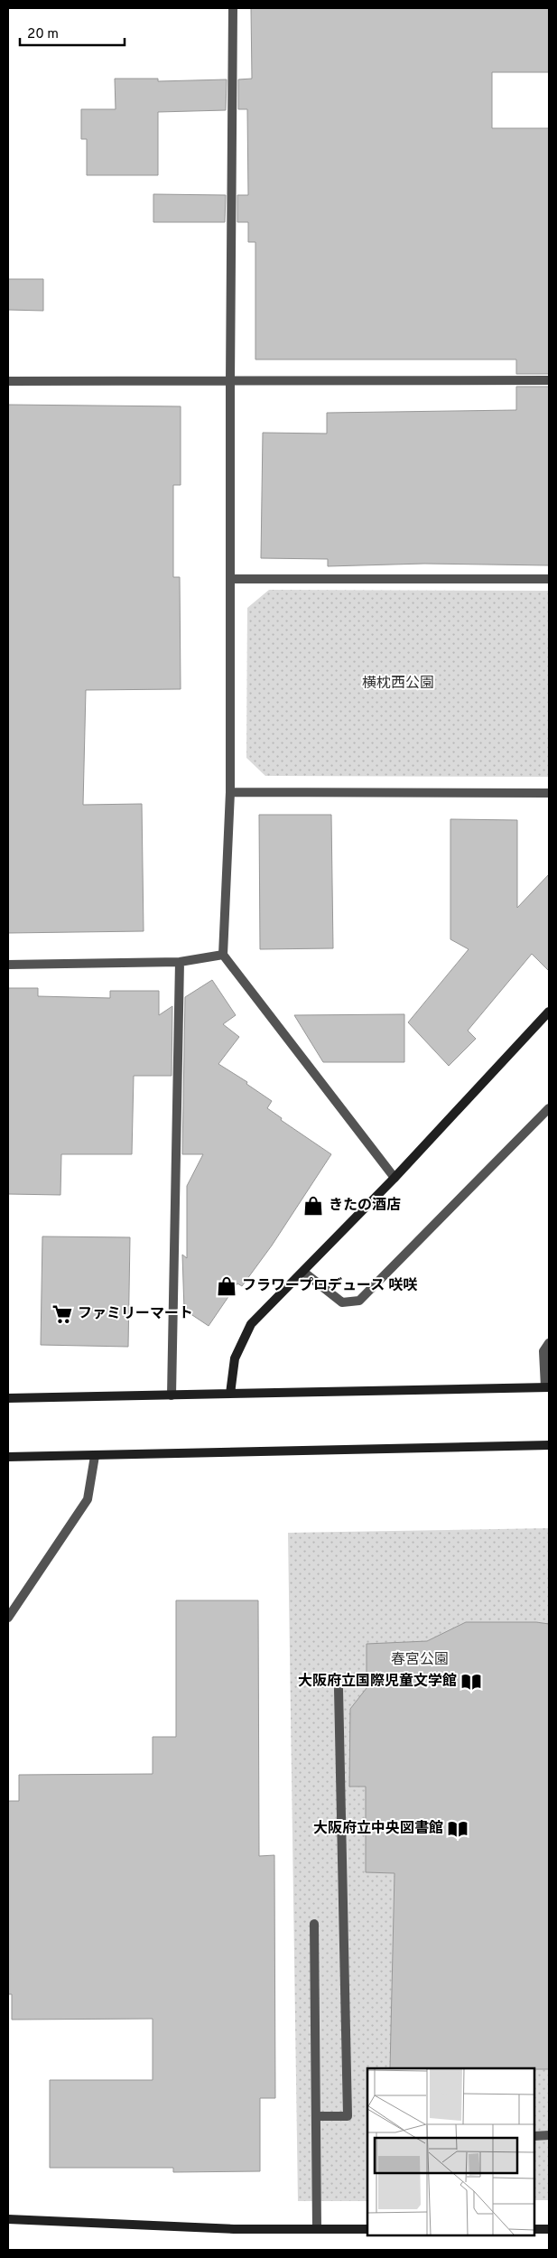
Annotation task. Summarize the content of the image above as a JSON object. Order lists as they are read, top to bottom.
{
  "parks": ["横枕西公園", "春宮公園"],
  "places": {
    "shop": ["きたの酒店", "フラワープロデュース 咲咲"],
    "supermarket": ["ファミリーマート"],
    "library": ["大阪府立国際児童文学館", "大阪府立中央図書館"]
  },
  "scale_bar": "20 m"
}
